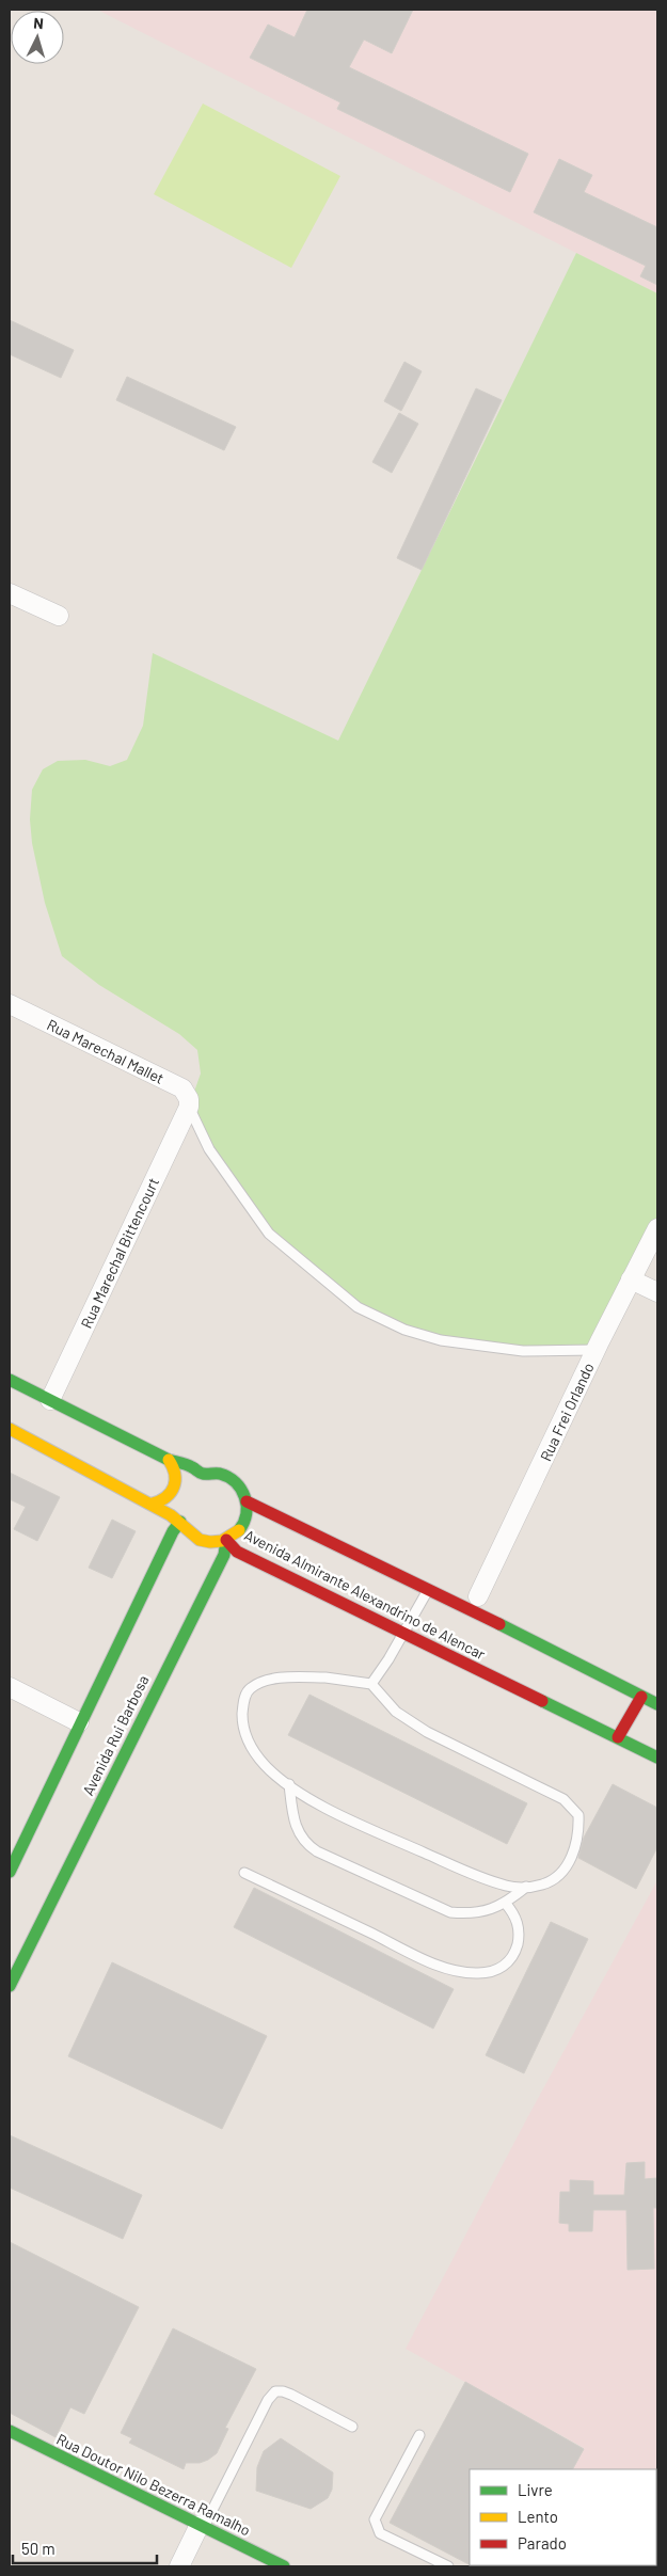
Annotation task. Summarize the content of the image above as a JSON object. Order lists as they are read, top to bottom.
{
  "streets": {
    "main road": ["Avenida Almirante Alexandrino de Alencar", "Avenida Rui Barbosa", "Rua Doutor Nilo Bezerra Ramalho"],
    "street": ["Rua Marechal Mallet", "Rua Marechal Bittencourt", "Rua Frei Orlando"]
  },
  "crossings": [
    ["Rua Marechal Mallet", "Rua Marechal Bittencourt"],
    ["Avenida Almirante Alexandrino de Alencar", "Avenida Rui Barbosa"]
  ],
  "legend": ["Livre", "Lento", "Parado"],
  "scale_bar": "50 m",
  "north": "top"
}
